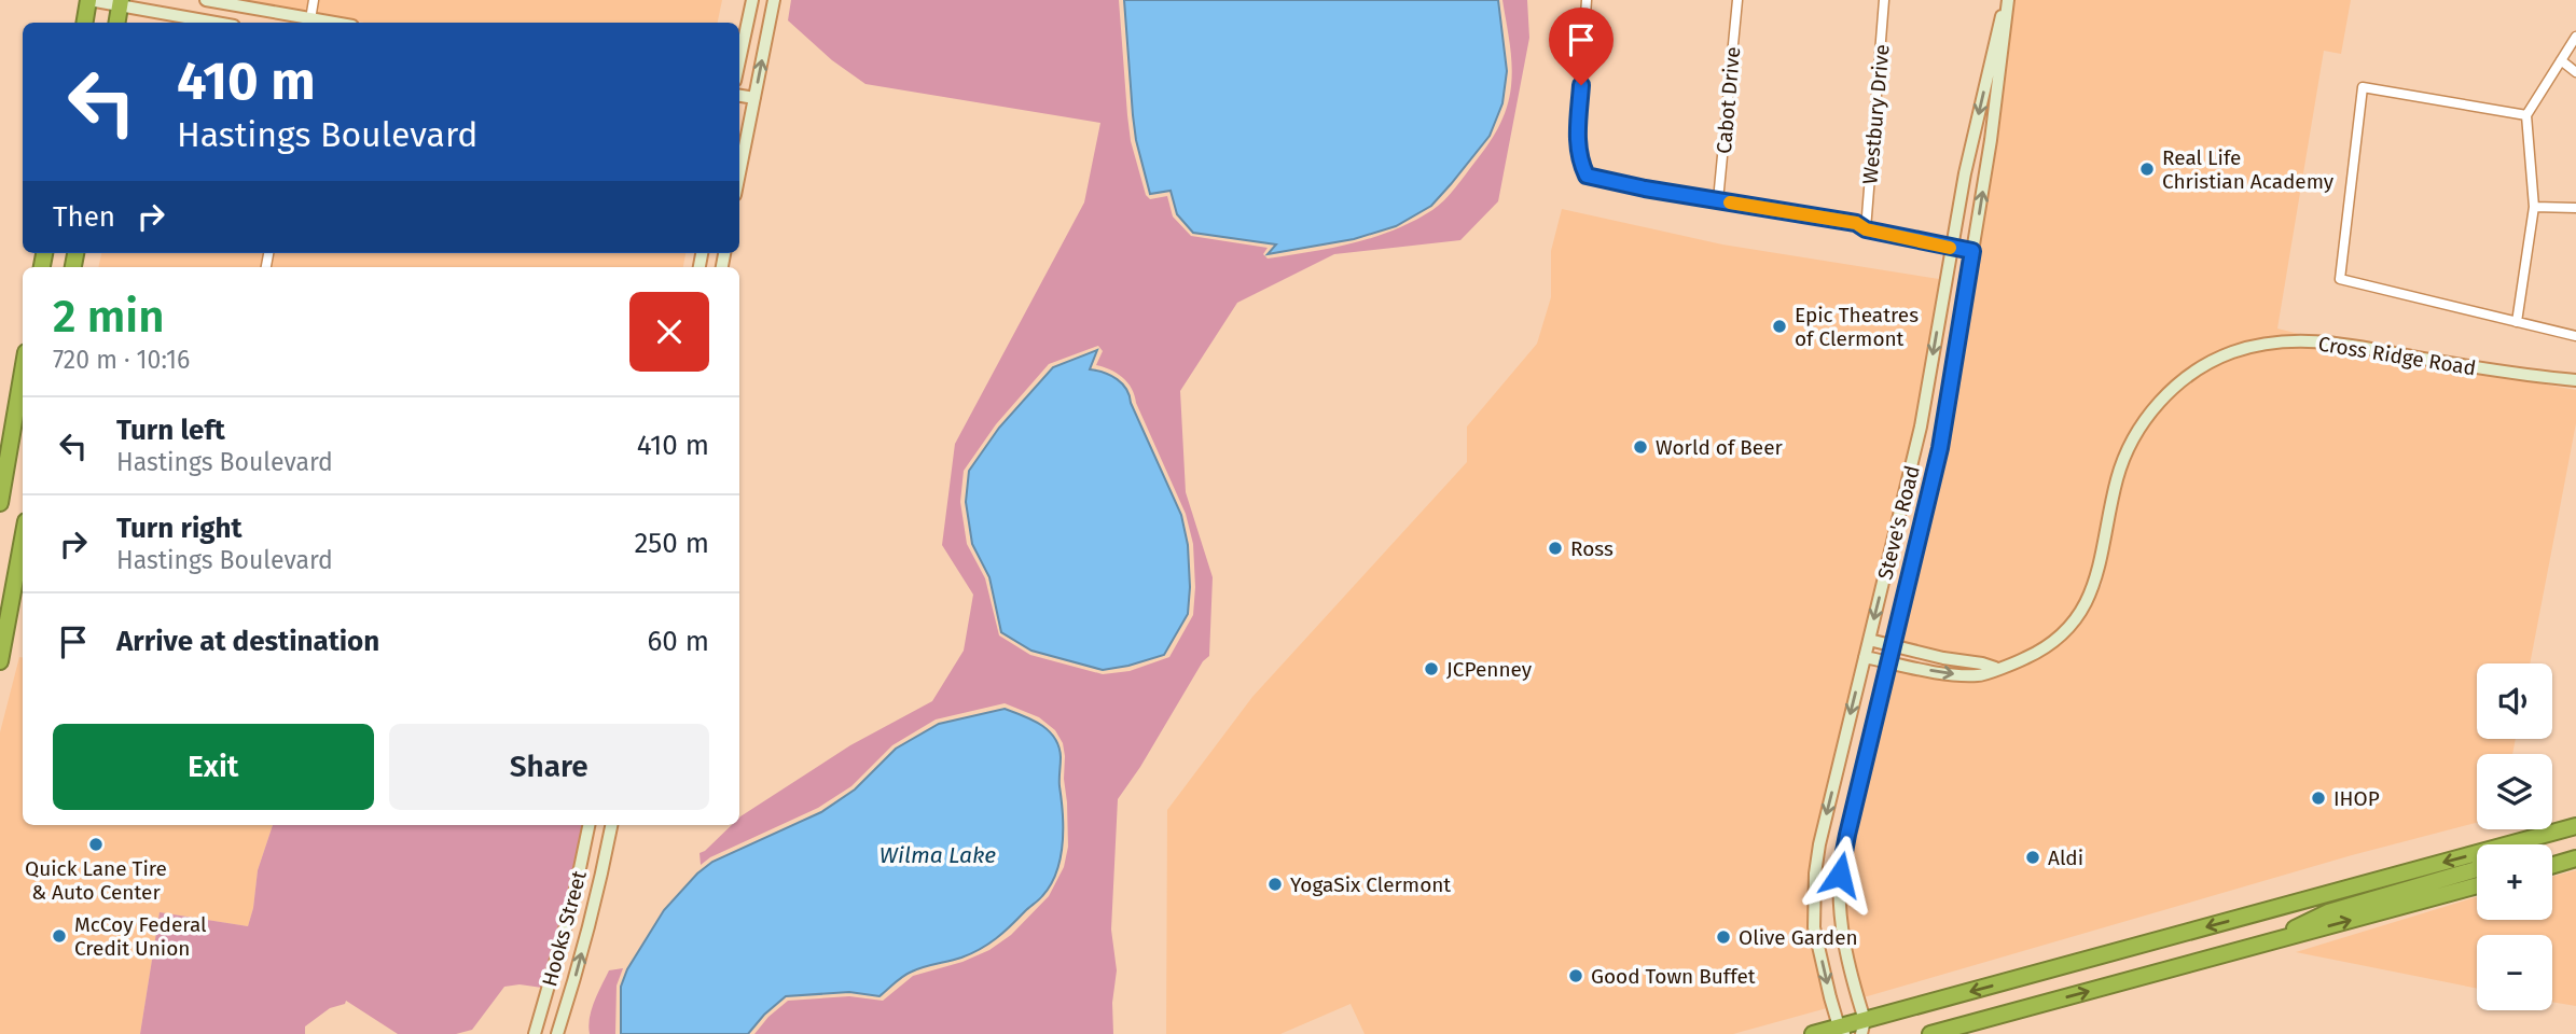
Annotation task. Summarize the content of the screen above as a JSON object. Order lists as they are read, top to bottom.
{
  "streets": {
    "street": [
      "Cabot Drive",
      "Westbury Drive",
      "Cross Ridge Road",
      "Steve's Road",
      "Hooks Street"
    ]
  },
  "crossings": [
    ["Cross Ridge Road", "Steve's Road"]
  ],
  "water": ["Wilma Lake"],
  "places": [
    "Real Life Christian Academy",
    "Epic Theatres of Clermont",
    "World of Beer",
    "Ross",
    "JCPenney",
    "IHOP",
    "Quick Lane Tire & Auto Center",
    "Aldi",
    "YogaSix Clermont",
    "McCoy Federal Credit Union",
    "Olive Garden",
    "Good Town Buffet"
  ],
  "page": {
    "turn": ["410 m", "Hastings Boulevard"],
    "then": "Then",
    "heading": ["2 min", "720 m · 10:16"],
    "list": [
      {
        "name": "Turn left",
        "note": "Hastings Boulevard",
        "value": "410 m"
      },
      {
        "name": "Turn right",
        "note": "Hastings Boulevard",
        "value": "250 m"
      },
      {
        "name": "Arrive at destination",
        "value": "60 m"
      }
    ],
    "map_buttons": ["+", "−"],
    "buttons": ["Exit", "Share"]
  }
}
